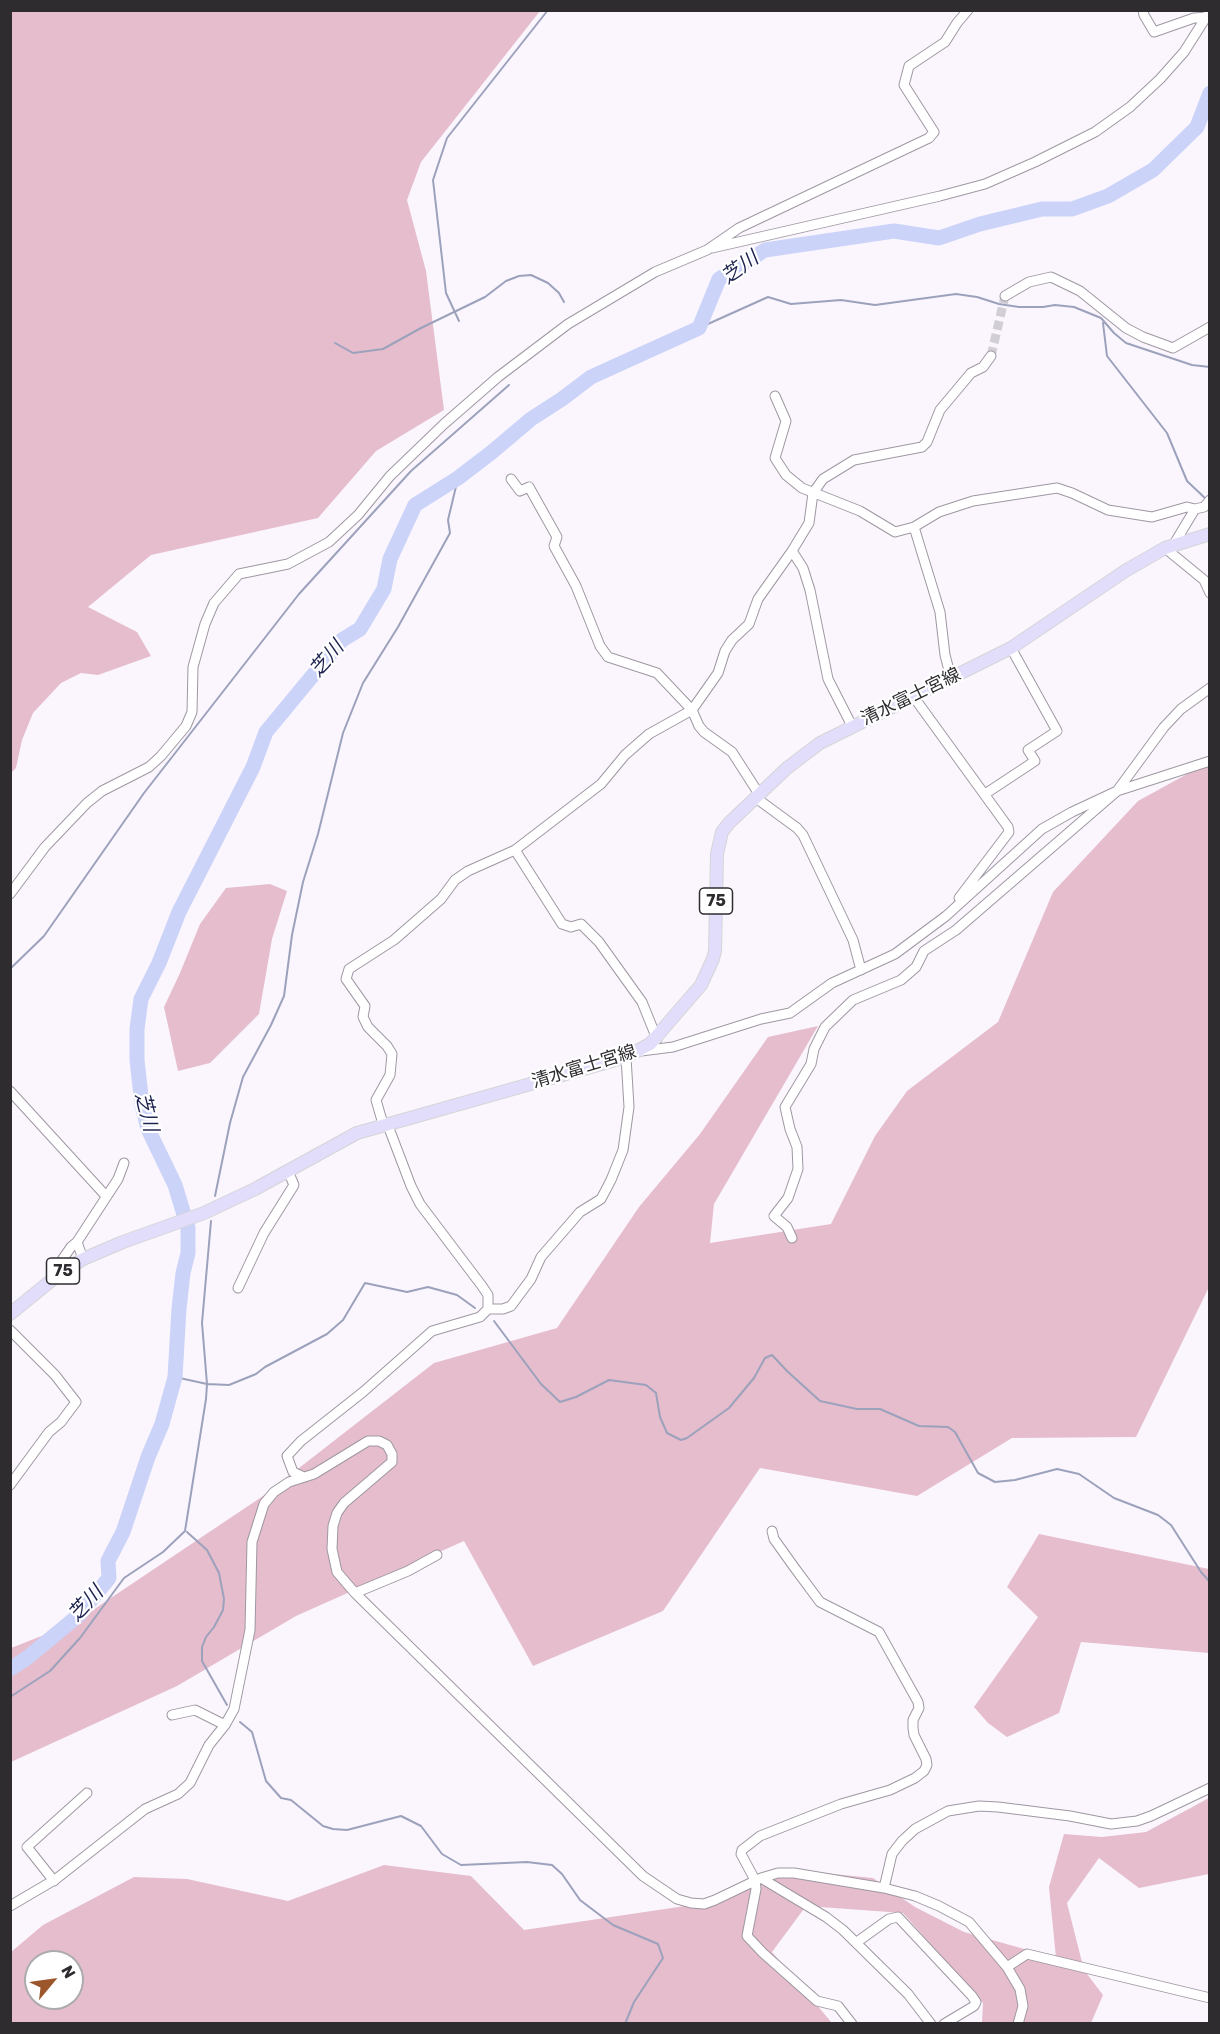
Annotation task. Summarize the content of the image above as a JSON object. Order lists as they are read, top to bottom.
{
  "streets": {
    "main road": ["清水富士宮線", "75"]
  },
  "water": ["芝川"],
  "north": "top right"
}
